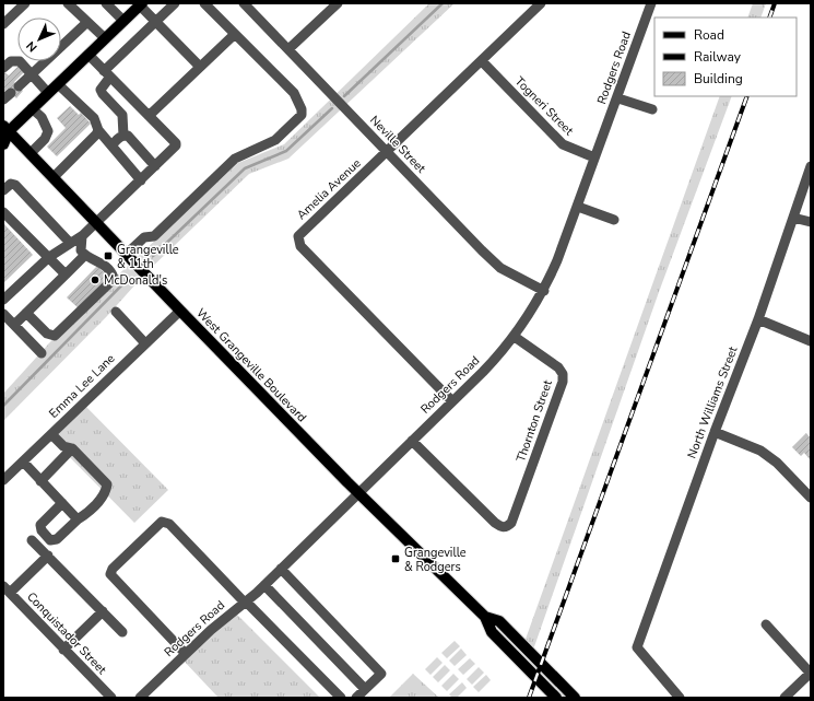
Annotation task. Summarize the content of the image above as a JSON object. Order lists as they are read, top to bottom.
{
  "streets": {
    "main road": ["West Grangeville Boulevard"],
    "street": [
      "Rodgers Road",
      "Togneri Street",
      "Neville Street",
      "Amelia Avenue",
      "Emma Lee Lane",
      "North Williams Street",
      "Thornton Street",
      "Conquistador Street"
    ]
  },
  "crossings": [
    ["Rodgers Road", "Togneri Street"],
    ["Rodgers Road", "Neville Street"],
    ["Rodgers Road", "Amelia Avenue"],
    ["Rodgers Road", "West Grangeville Boulevard"],
    ["Rodgers Road", "Thornton Street"],
    ["Togneri Street", "Amelia Avenue"],
    ["Neville Street", "Amelia Avenue"],
    ["West Grangeville Boulevard", "Emma Lee Lane"]
  ],
  "places": {
    "transit": ["Grangeville & 11th", "Grangeville & Rodgers"],
    "other": ["McDonald's"]
  },
  "legend": ["Road", "Railway", "Building"],
  "north": "bottom left"
}
